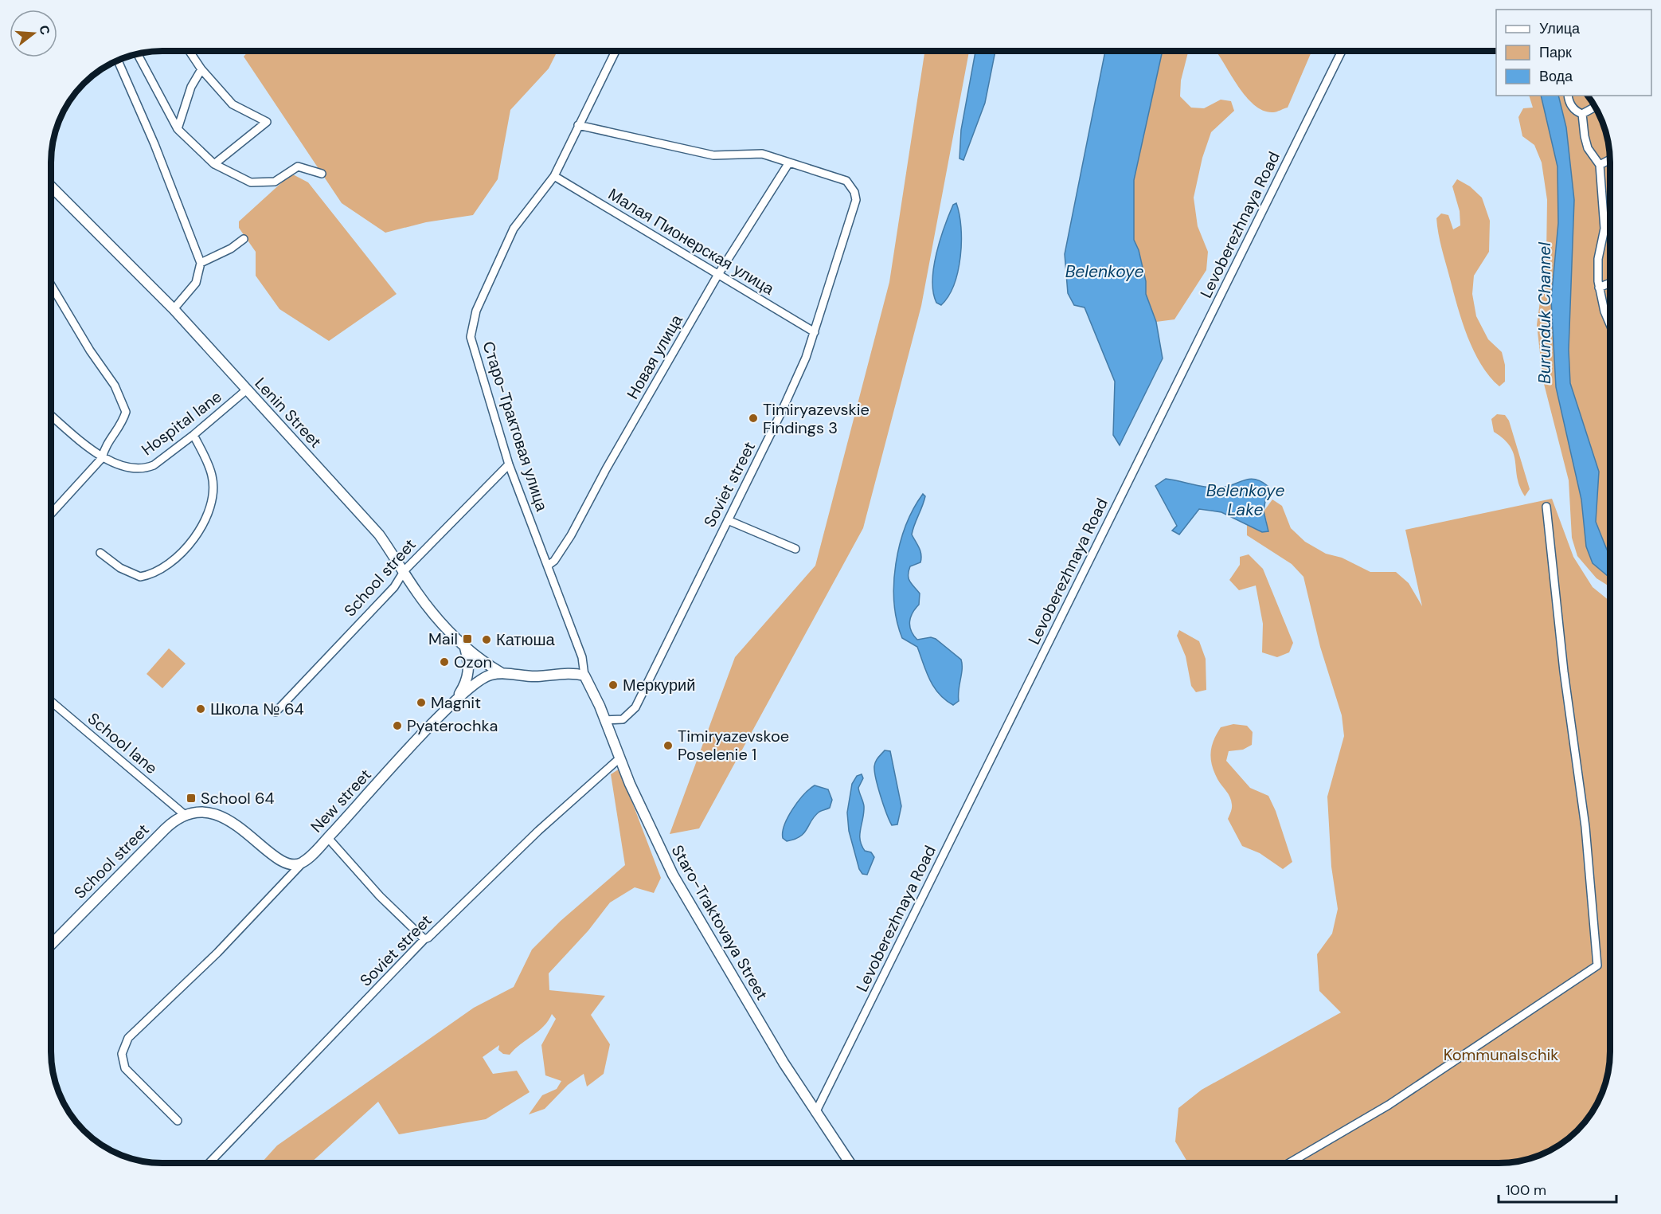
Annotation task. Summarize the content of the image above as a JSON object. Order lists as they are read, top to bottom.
{
  "streets": {
    "street": [
      "Levoberezhnaya Road",
      "Малая Пионерская улица",
      "Новая улица",
      "Lenin Street",
      "Hospital lane",
      "Старо-Трактовая улица",
      "Soviet street",
      "School street",
      "School lane",
      "New street",
      "Staro-Traktovaya Street"
    ]
  },
  "crossings": [
    ["Levoberezhnaya Road", "Staro-Traktovaya Street"],
    ["Малая Пионерская улица", "Новая улица"],
    ["Малая Пионерская улица", "Старо-Трактовая улица"],
    ["Малая Пионерская улица", "Soviet street"],
    ["Новая улица", "Старо-Трактовая улица"],
    ["Новая улица", "Soviet street"],
    ["Lenin Street", "Hospital lane"],
    ["Lenin Street", "School street"],
    ["Lenin Street", "New street"],
    ["Старо-Трактовая улица", "School street"],
    ["Старо-Трактовая улица", "Staro-Traktovaya Street"],
    ["Soviet street", "Staro-Traktovaya Street"],
    ["School street", "School lane"]
  ],
  "water": ["Belenkoye", "Burunduk Channel", "Belenkoye Lake"],
  "parks": ["Kommunalschik"],
  "places": {
    "other": [
      "Timiryazevskie Findings 3",
      "Катюша",
      "Ozon",
      "Меркурий",
      "Magnit",
      "Школа № 64",
      "Pyaterochka",
      "Timiryazevskoe Poselenie 1"
    ],
    "transit": ["Mail", "School 64"]
  },
  "legend": ["Улица", "Парк", "Вода"],
  "scale_bar": "100 m",
  "north": "right"
}
